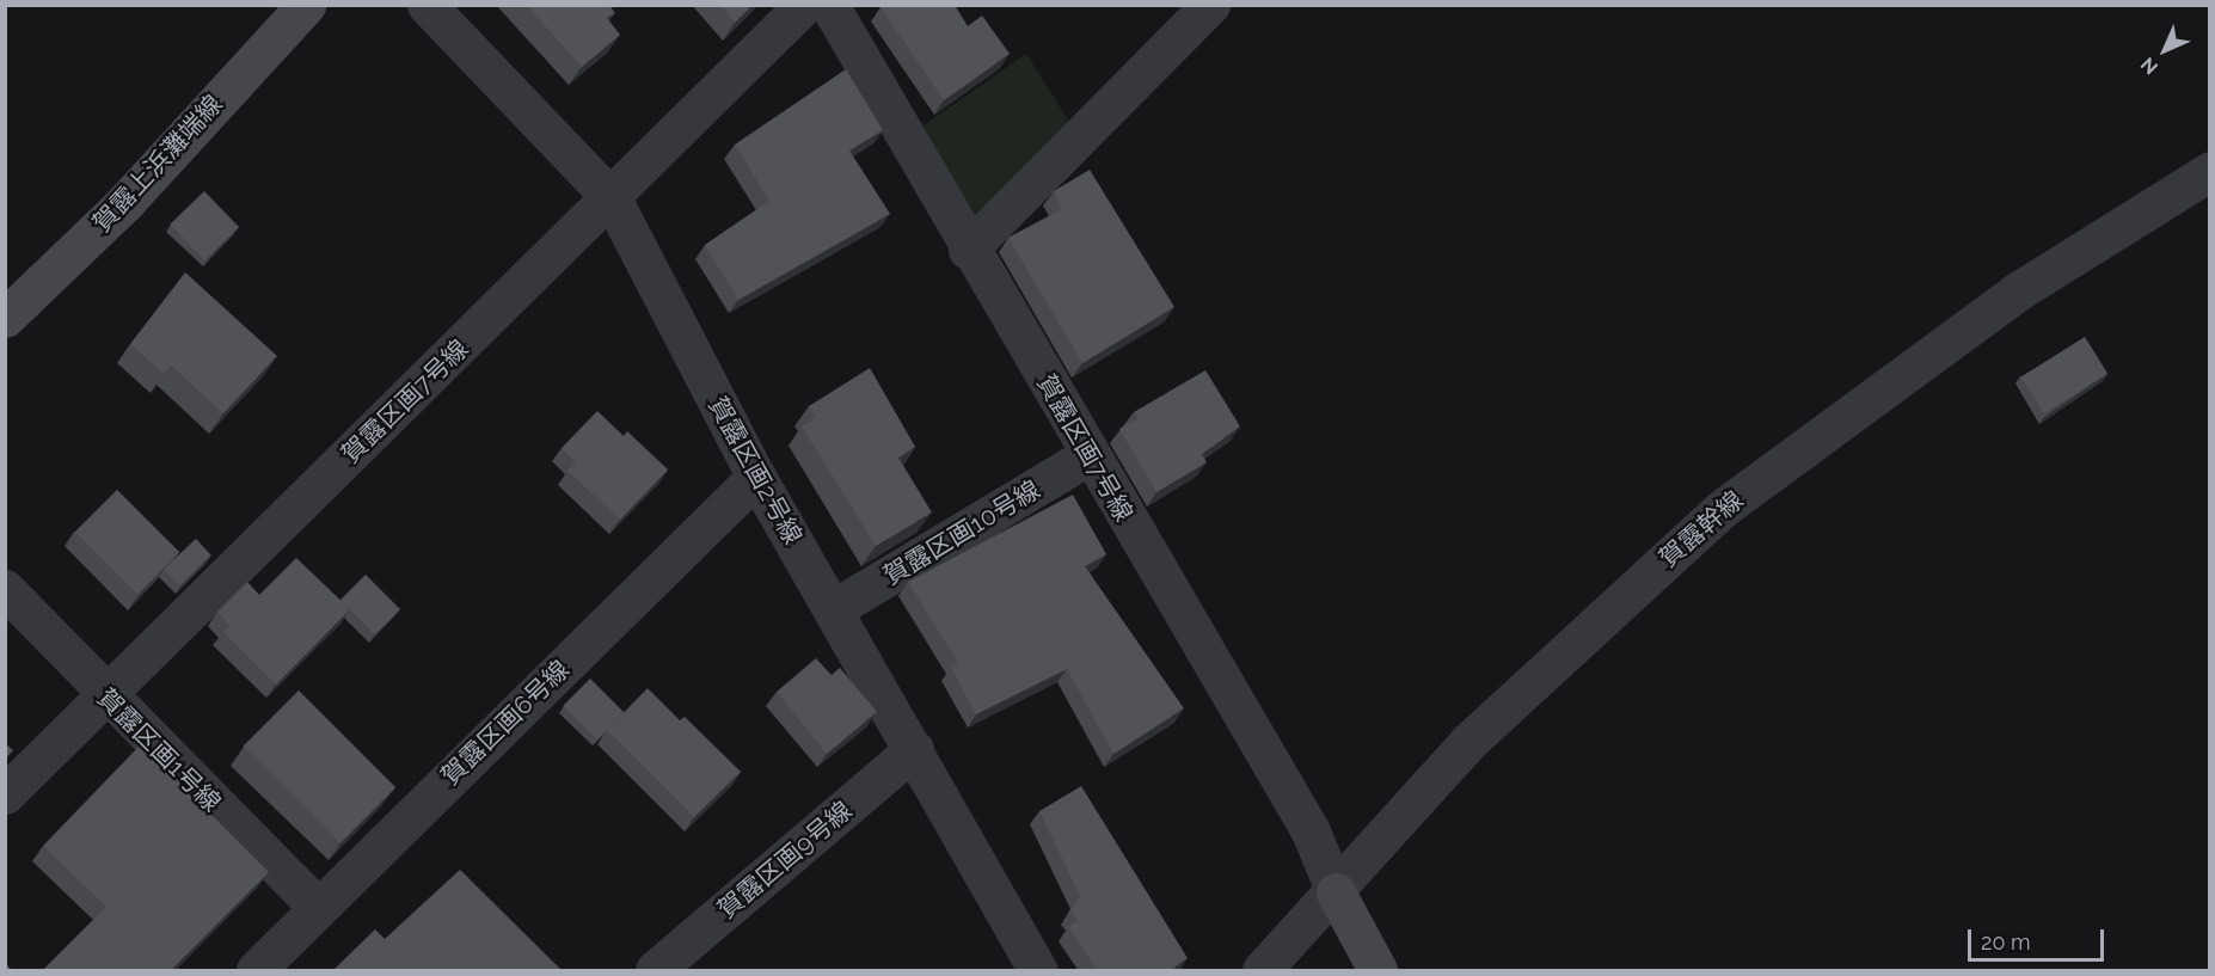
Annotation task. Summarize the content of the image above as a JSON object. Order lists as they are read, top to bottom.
{
  "streets": {
    "street": [
      "賀露上浜灘端線",
      "賀露区画7号線",
      "賀露区画2号線",
      "賀露幹線",
      "賀露区画10号線",
      "賀露区画6号線",
      "賀露区画1号線",
      "賀露区画9号線"
    ]
  },
  "crossings": [
    ["賀露区画7号線", "賀露区画2号線"],
    ["賀露区画7号線", "賀露幹線"],
    ["賀露区画7号線", "賀露区画10号線"],
    ["賀露区画7号線", "賀露区画1号線"],
    ["賀露区画2号線", "賀露区画10号線"],
    ["賀露区画2号線", "賀露区画6号線"],
    ["賀露区画2号線", "賀露区画9号線"],
    ["賀露区画6号線", "賀露区画1号線"]
  ],
  "scale_bar": "20 m",
  "north": "bottom left"
}
